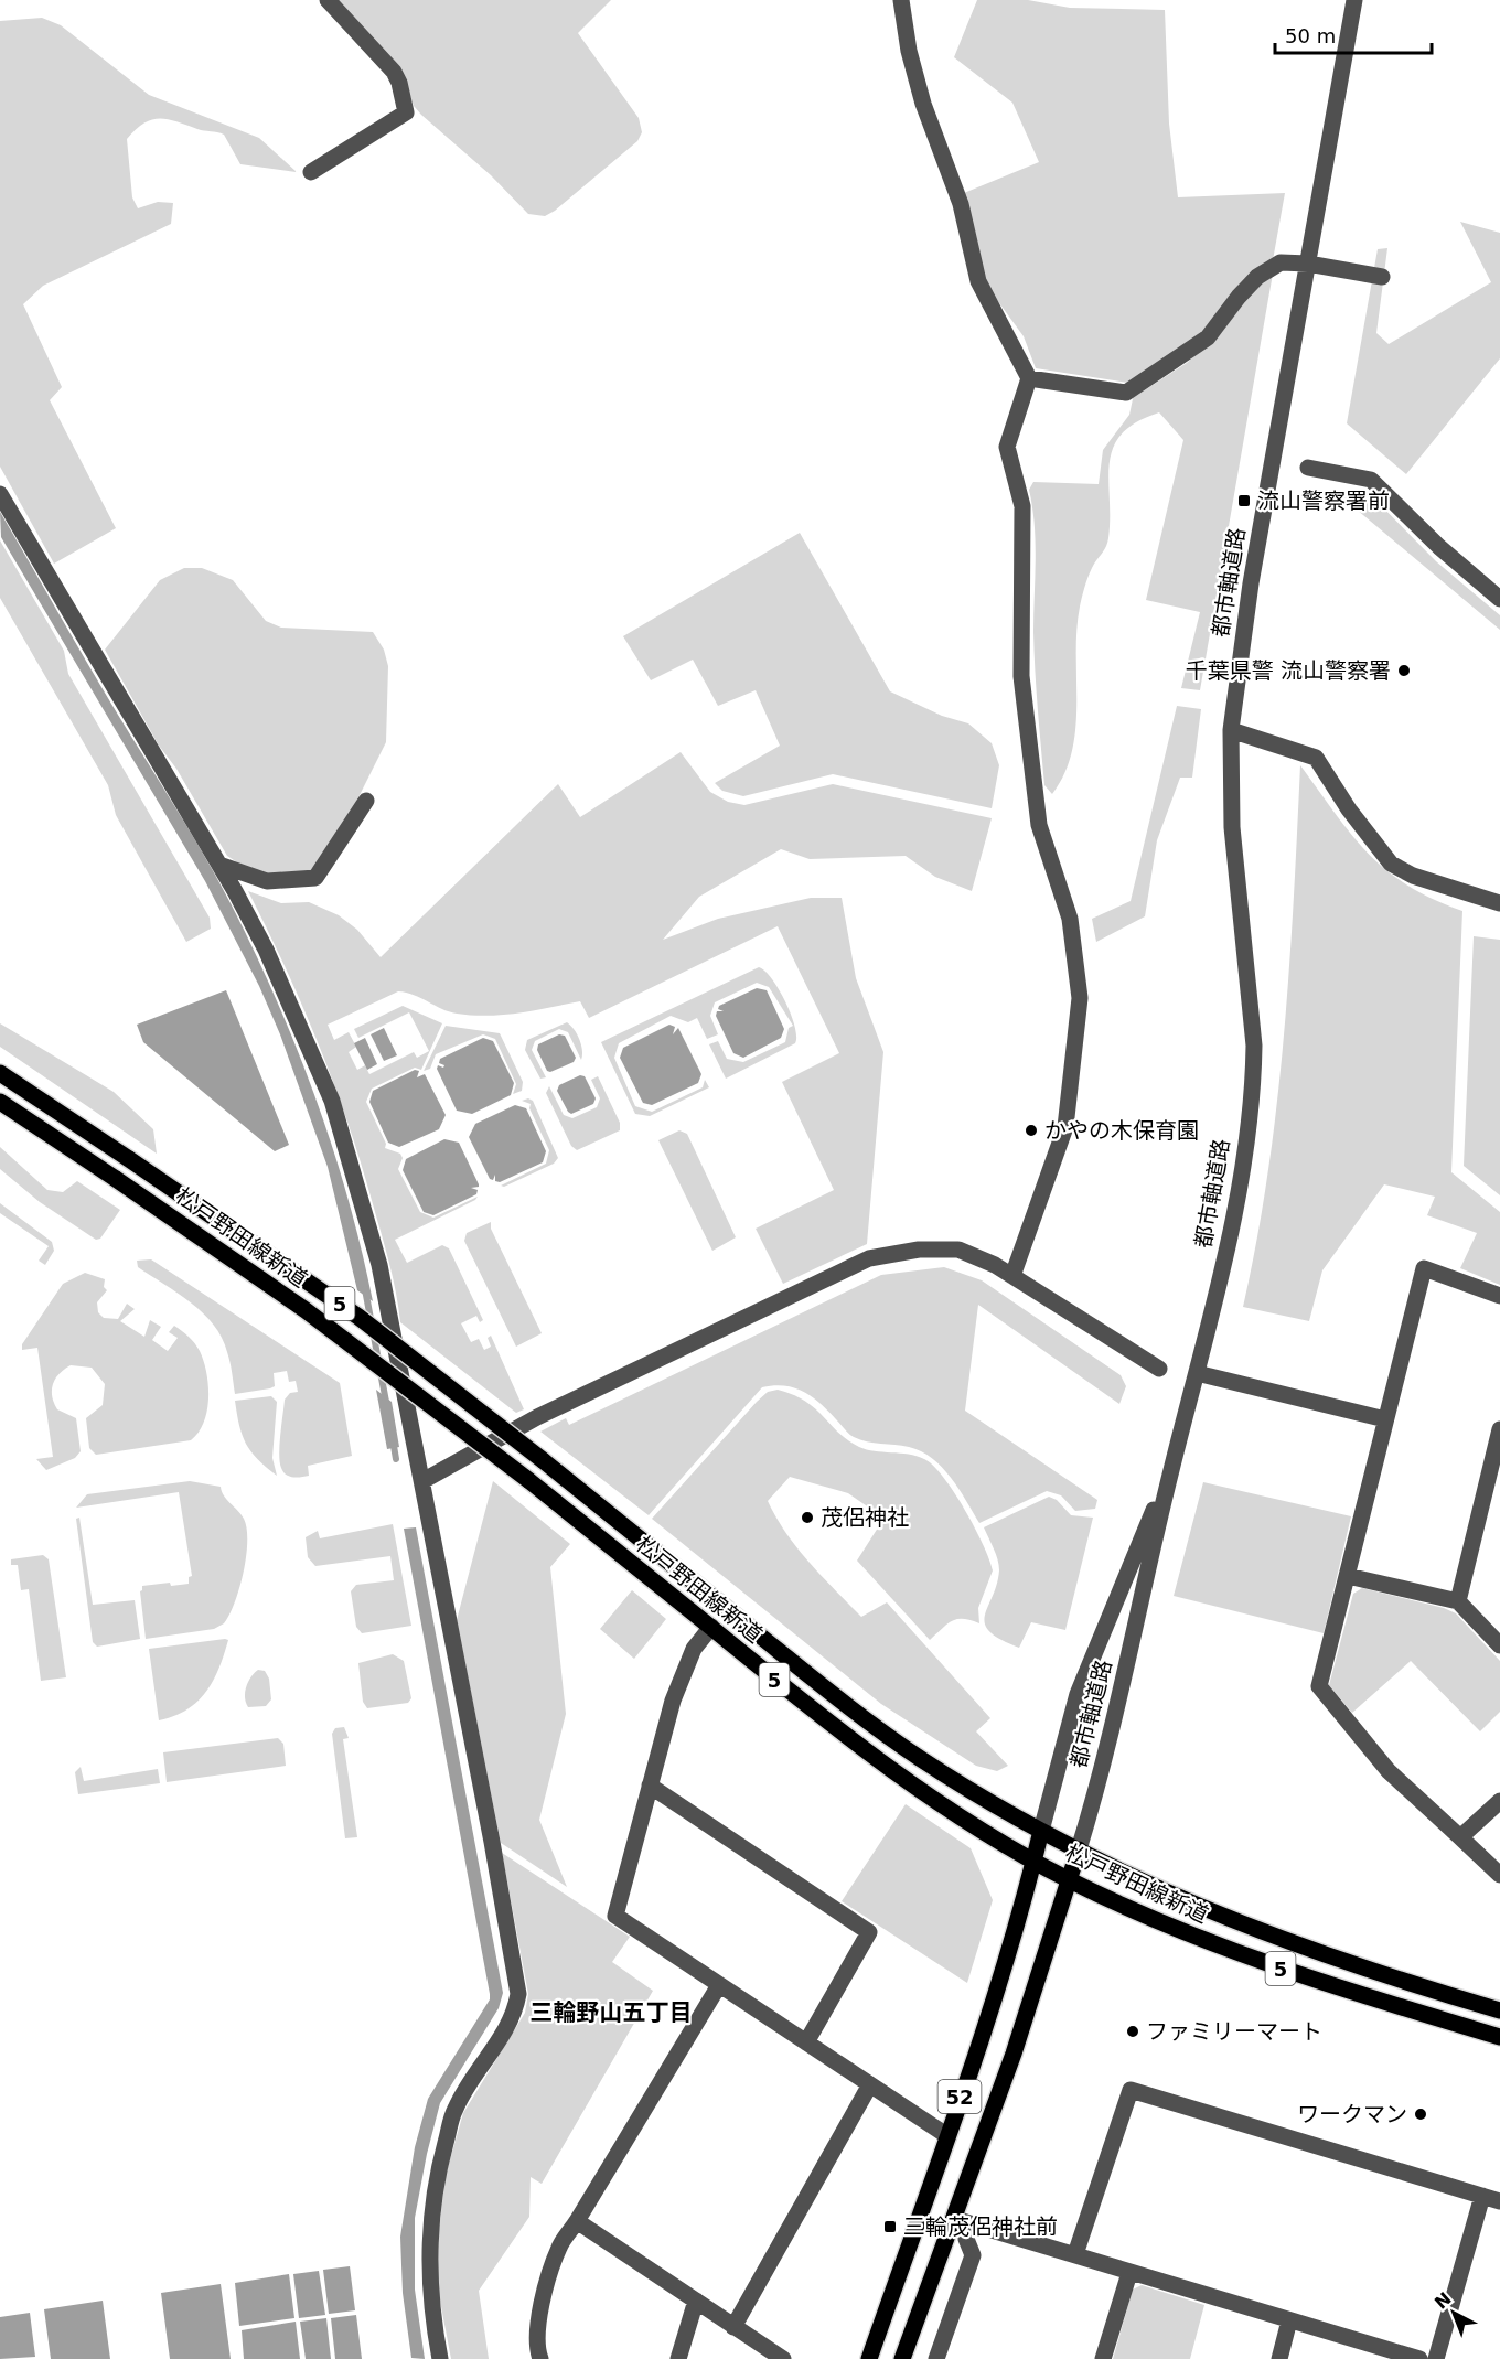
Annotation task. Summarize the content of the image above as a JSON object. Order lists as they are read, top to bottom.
{
  "streets": {
    "main road": [
      "都市軸道路",
      "松戸野田線新道",
      "5",
      "52"
    ]
  },
  "crossings": [
    ["都市軸道路", "松戸野田線新道"],
    ["松戸野田線新道", "52"]
  ],
  "districts": ["三輪野山五丁目"],
  "places": {
    "transit": ["流山警察署前", "三輪茂侶神社前"],
    "other": [
      "千葉県警 流山警察署",
      "かやの木保育園",
      "茂侶神社",
      "ファミリーマート",
      "ワークマン"
    ]
  },
  "scale_bar": "50 m",
  "north": "top left"
}
